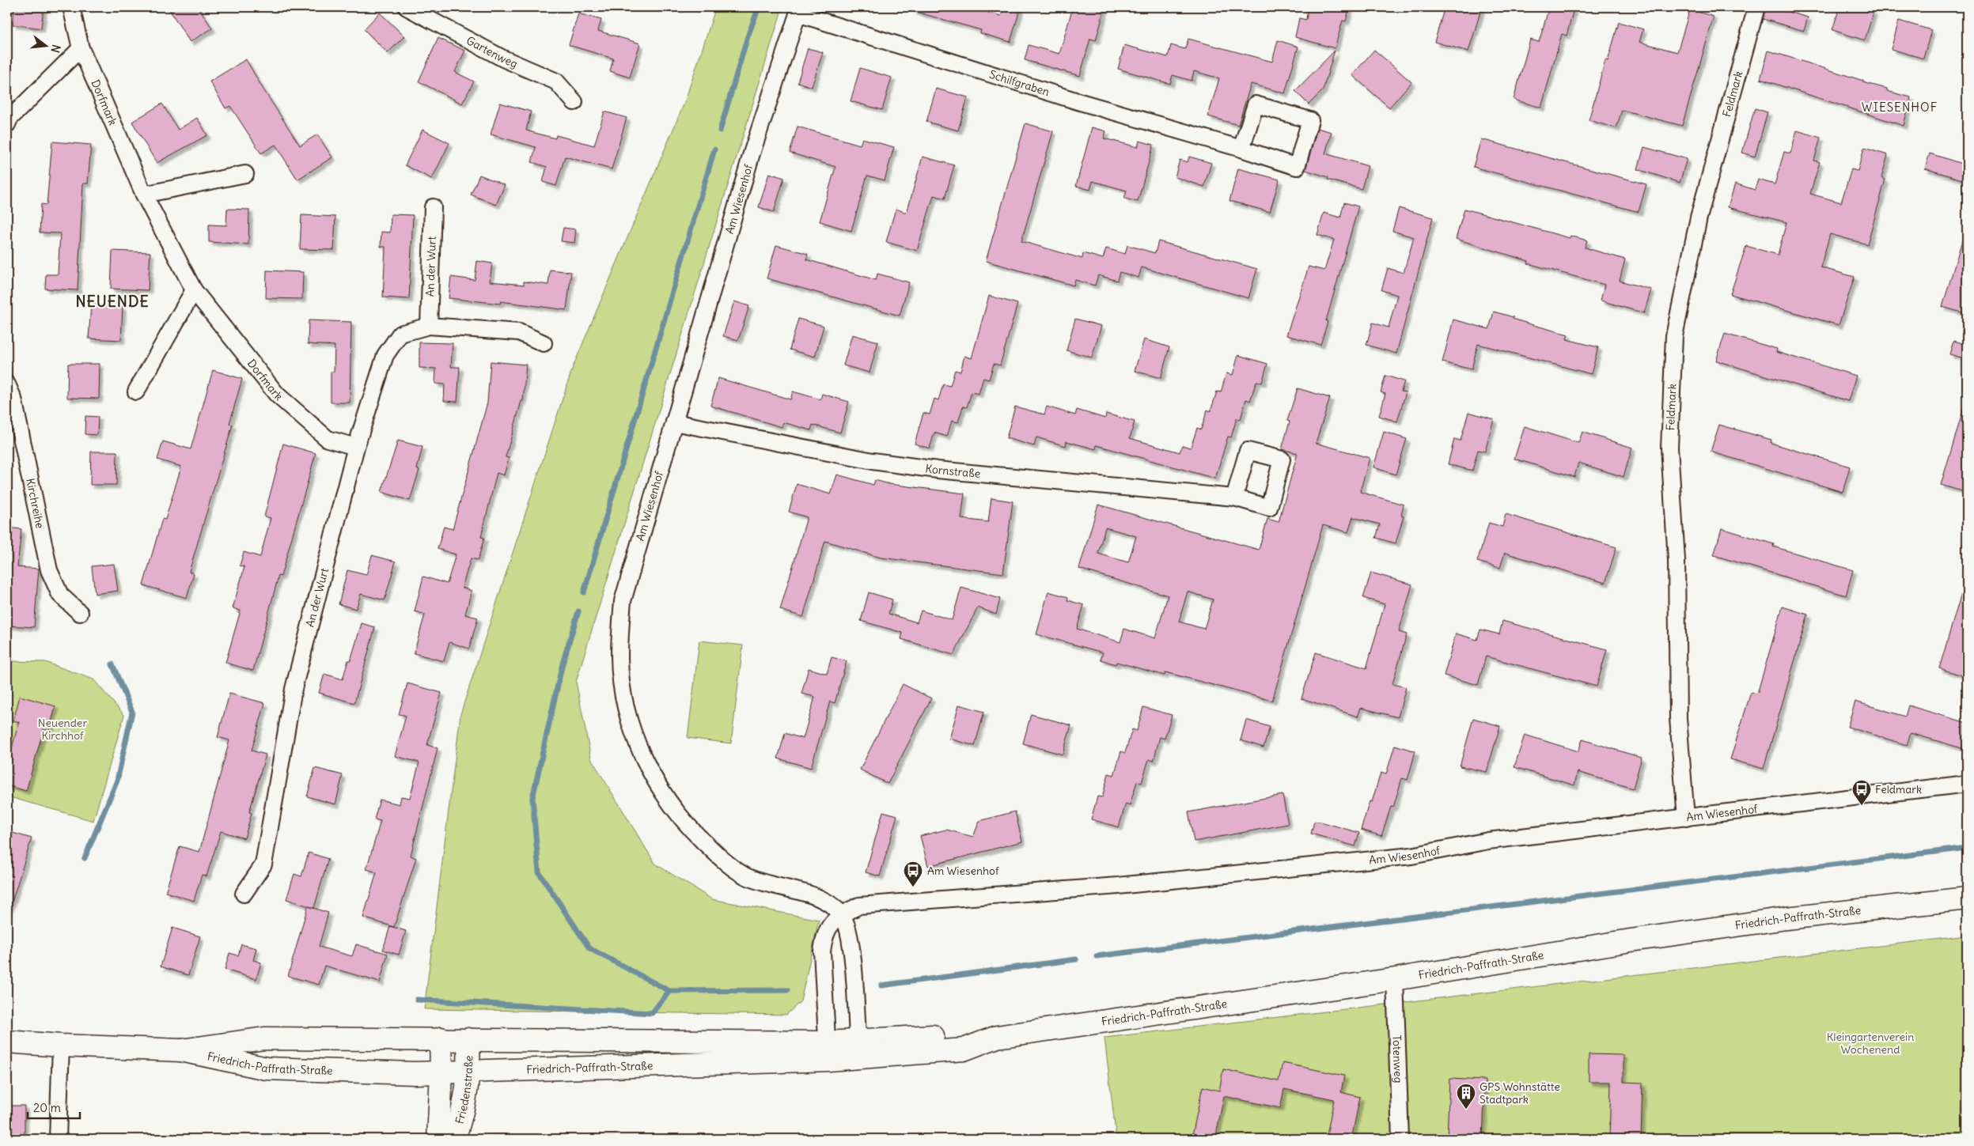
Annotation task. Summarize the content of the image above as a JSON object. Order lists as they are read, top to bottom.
{
  "streets": {
    "main road": ["Friedrich-Paffrath-Straße", "Friedenstraße"],
    "street": [
      "Gartenweg",
      "Schilfgraben",
      "Feldmark",
      "Dorfmark",
      "Am Wiesenhof",
      "An der Wurt",
      "Kornstraße",
      "Kirchreihe",
      "Totenweg"
    ]
  },
  "crossings": [
    ["Schilfgraben", "Am Wiesenhof"],
    ["Feldmark", "Am Wiesenhof"],
    ["Dorfmark", "An der Wurt"],
    ["Am Wiesenhof", "Kornstraße"],
    ["Am Wiesenhof", "Friedrich-Paffrath-Straße"],
    ["Friedrich-Paffrath-Straße", "Totenweg"],
    ["Friedrich-Paffrath-Straße", "Friedenstraße"]
  ],
  "districts": ["WIESENHOF", "NEUENDE"],
  "parks": ["Neuender Kirchhof", "Kleingartenverein Wochenend"],
  "places": {
    "bus stop": ["Feldmark", "Am Wiesenhof"],
    "building": ["GPS Wohnstätte Stadtpark"]
  },
  "scale_bar": "20 m",
  "north": "right"
}
